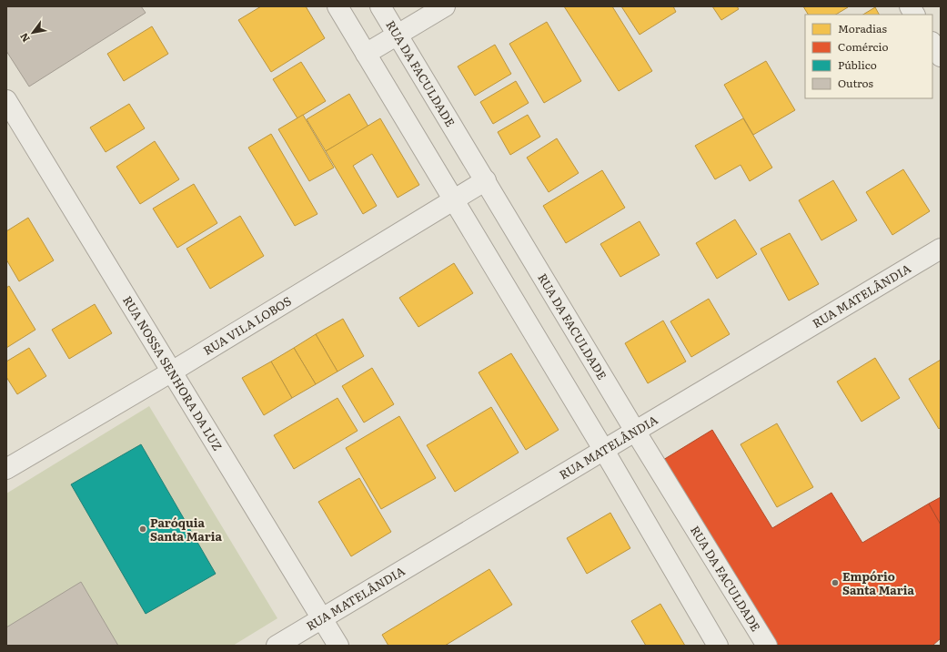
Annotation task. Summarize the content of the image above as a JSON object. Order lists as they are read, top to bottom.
{
  "streets": {
    "street": [
      "RUA DA FACULDADE",
      "RUA MATELÂNDIA",
      "RUA VILA LOBOS",
      "RUA NOSSA SENHORA DA LUZ"
    ]
  },
  "crossings": [
    ["RUA DA FACULDADE", "RUA MATELÂNDIA"],
    ["RUA DA FACULDADE", "RUA VILA LOBOS"],
    ["RUA MATELÂNDIA", "RUA NOSSA SENHORA DA LUZ"],
    ["RUA VILA LOBOS", "RUA NOSSA SENHORA DA LUZ"]
  ],
  "places": ["Paróquia Santa Maria", "Empório Santa Maria"],
  "legend": [
    "Moradias",
    "Comércio",
    "Público",
    "Outros"
  ],
  "north": "bottom left"
}
